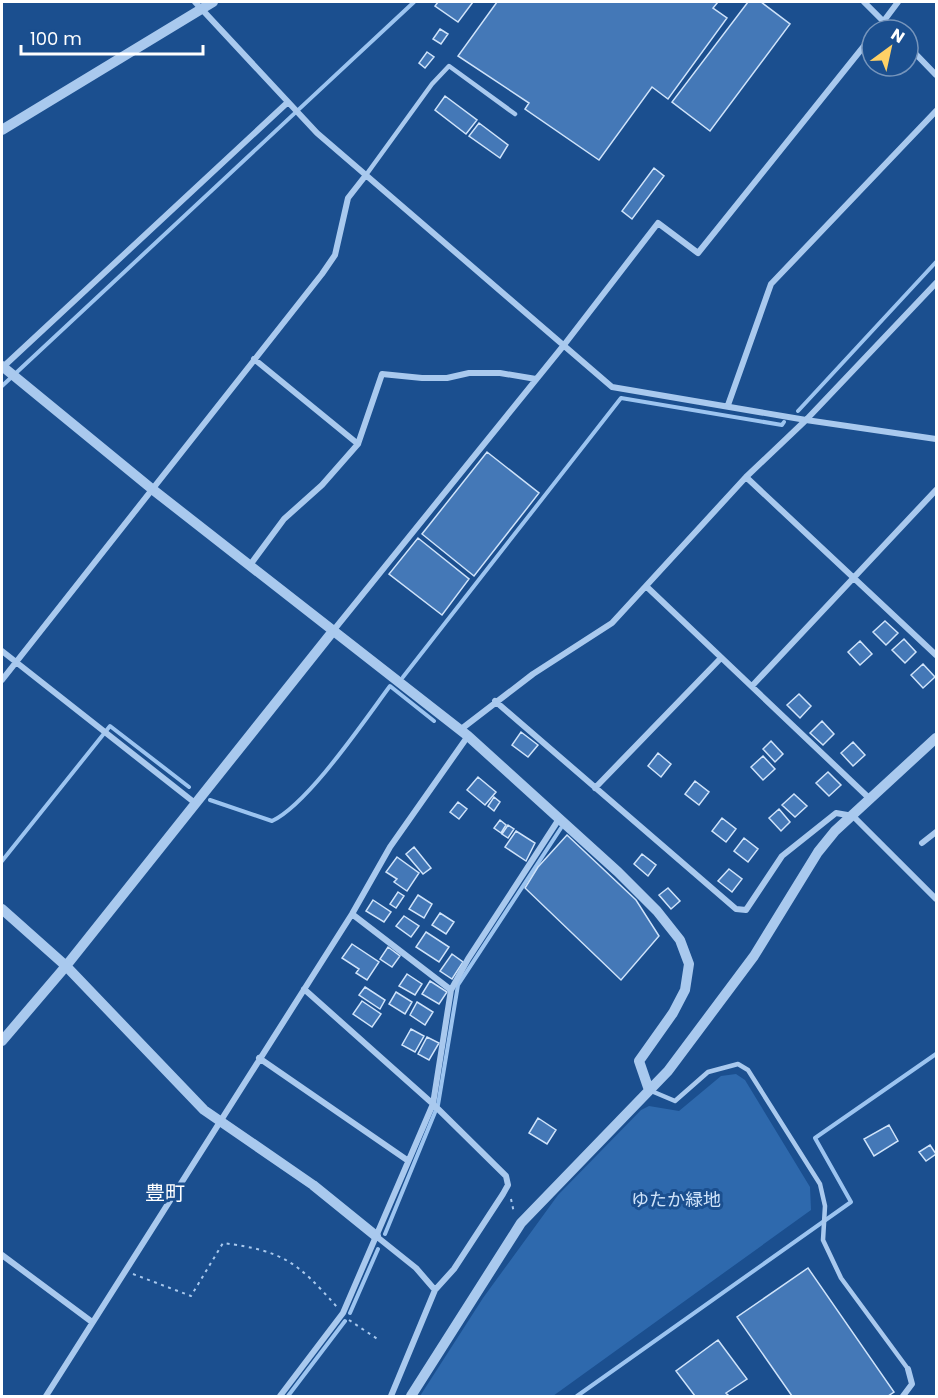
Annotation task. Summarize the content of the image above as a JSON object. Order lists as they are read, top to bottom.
{
  "districts": ["豊町"],
  "parks": ["ゆたか緑地"],
  "scale_bar": "100 m",
  "north": "top right"
}
